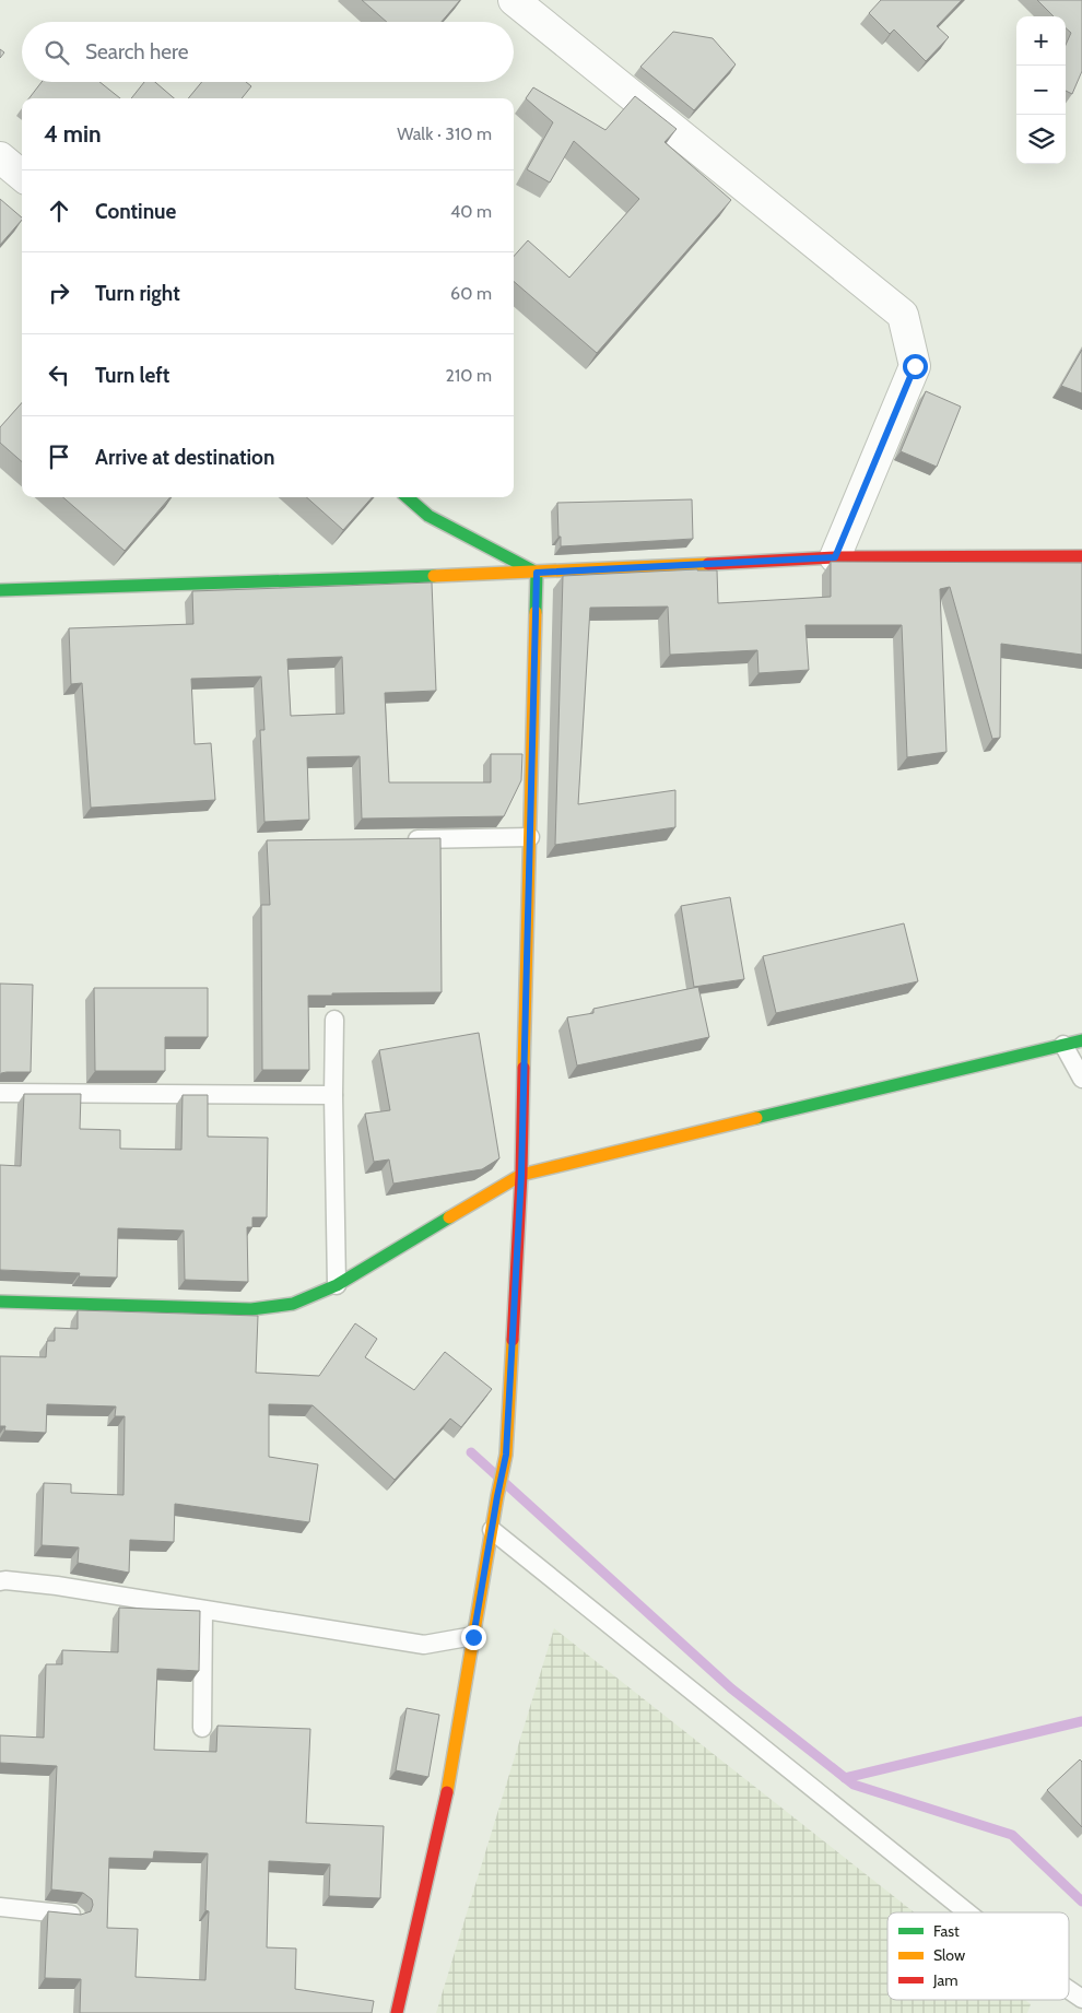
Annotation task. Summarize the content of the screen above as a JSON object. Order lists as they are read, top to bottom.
{
  "legend": ["Fast", "Slow", "Jam"],
  "page": {
    "map_buttons": ["+", "−"],
    "search": "Search here",
    "heading": ["4 min", "Walk · 310 m"],
    "list": [
      ["Continue", "40 m"],
      ["Turn right", "60 m"],
      ["Turn left", "210 m"],
      "Arrive at destination"
    ]
  }
}
